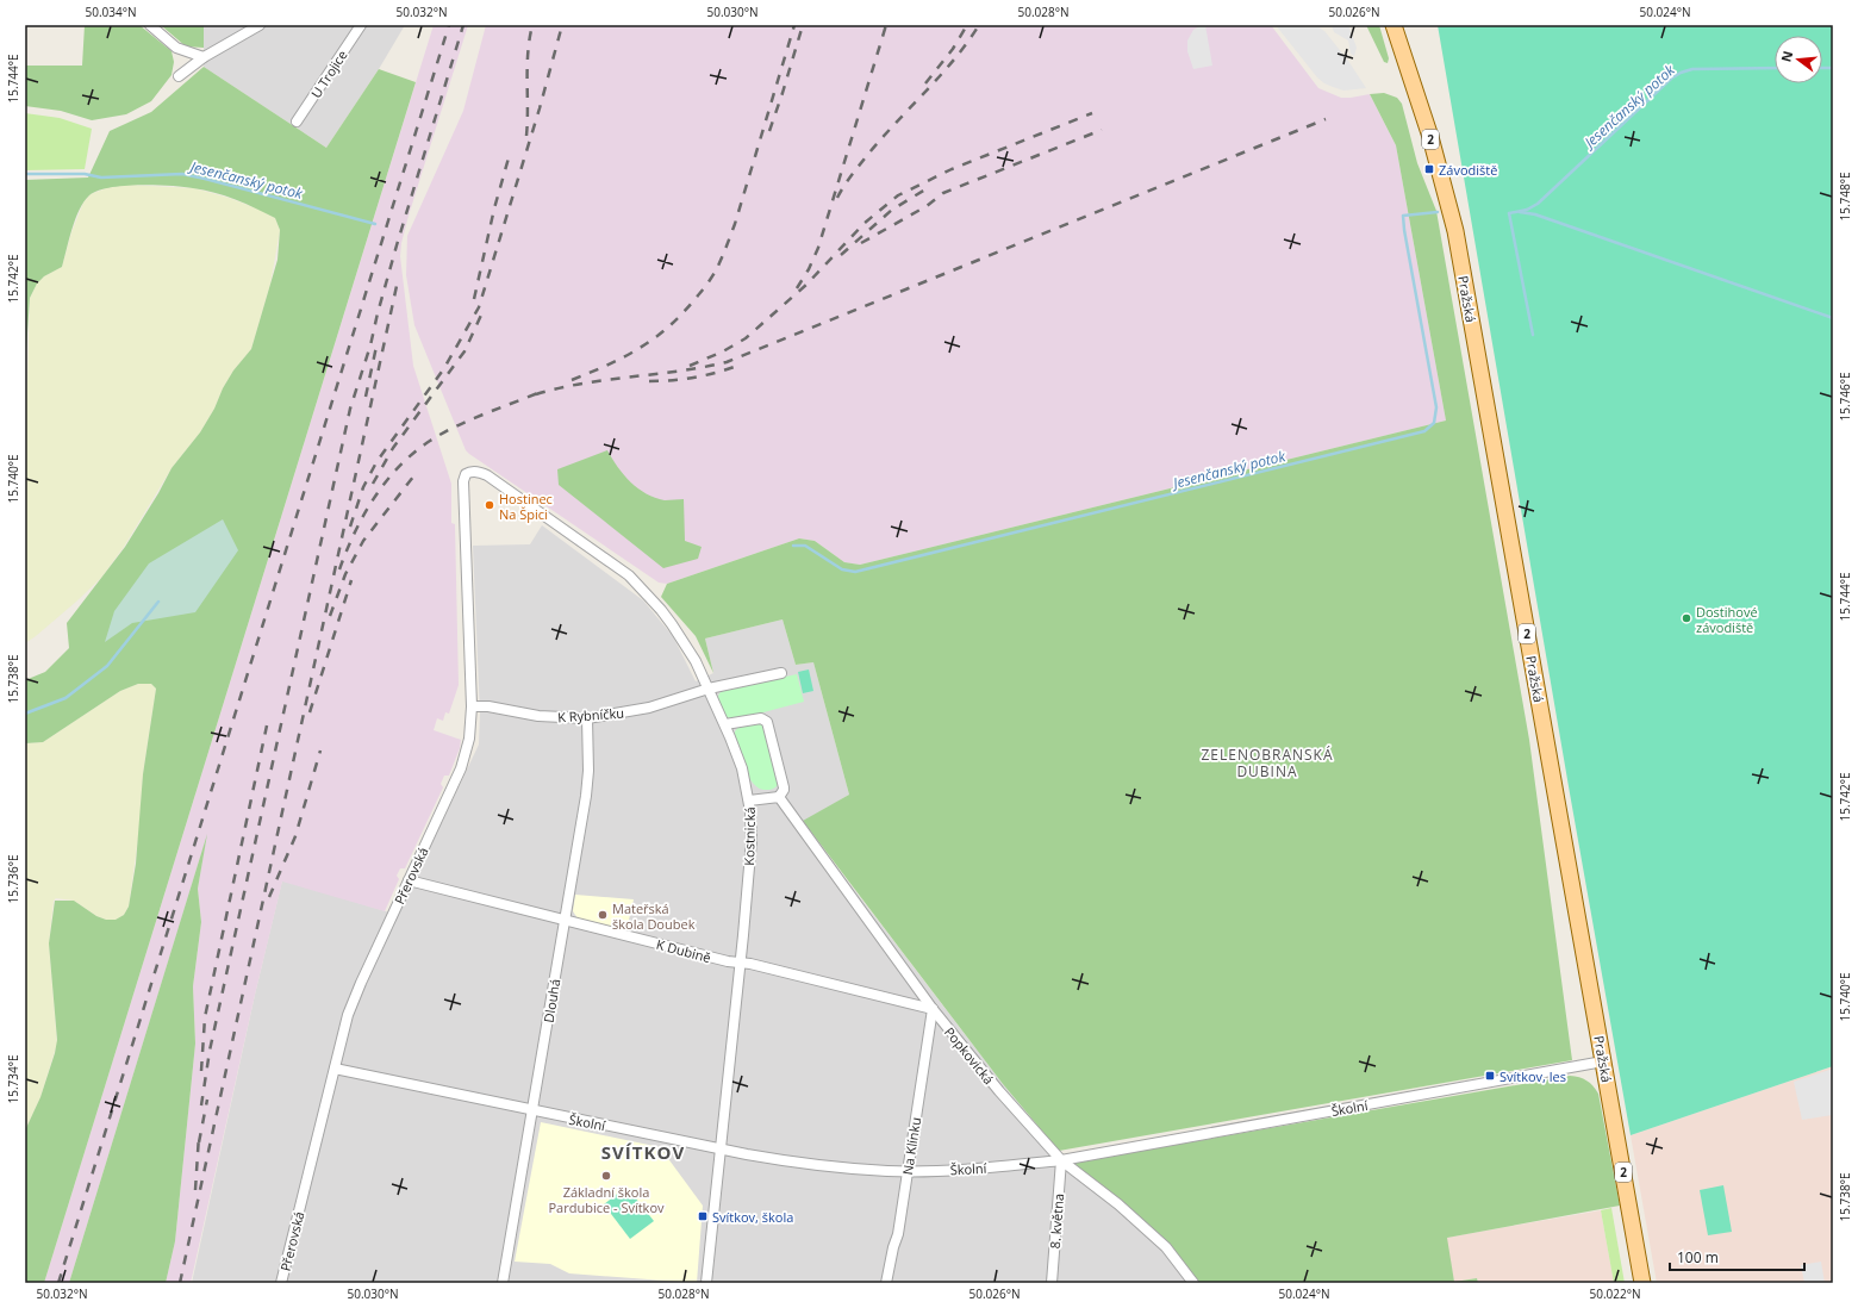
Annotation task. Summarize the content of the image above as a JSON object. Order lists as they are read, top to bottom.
{
  "streets": {
    "main road": ["2", "Pražská"],
    "street": [
      "U Trojice",
      "K Rybníčku",
      "Kostnická",
      "Přerovská",
      "K Dubině",
      "Dlouhá",
      "Popkovická",
      "Školní",
      "Na Klínku",
      "8. května"
    ]
  },
  "crossings": [
    ["Pražská", "Školní"],
    ["K Rybníčku", "Kostnická"],
    ["K Rybníčku", "Přerovská"],
    ["K Rybníčku", "Dlouhá"],
    ["Kostnická", "Přerovská"],
    ["Kostnická", "K Dubině"],
    ["Kostnická", "Školní"],
    ["Přerovská", "K Dubině"],
    ["Přerovská", "Školní"],
    ["K Dubině", "Dlouhá"],
    ["K Dubině", "Popkovická"],
    ["K Dubině", "Na Klínku"],
    ["Dlouhá", "Školní"],
    ["Popkovická", "Školní"],
    ["Popkovická", "Na Klínku"],
    ["Popkovická", "8. května"],
    ["Školní", "Na Klínku"],
    ["Školní", "8. května"]
  ],
  "districts": ["ZELENOBRANSKÁ DUBINA", "SVÍTKOV"],
  "water": ["Jesenčanský potok"],
  "places": {
    "transit": ["Závodiště", "Svítkov, les", "Svítkov, škola"],
    "other": [
      "Hostinec Na Špici",
      "Dostihové závodiště",
      "Mateřská škola Doubek",
      "Základní škola Pardubice - Svítkov"
    ]
  },
  "scale_bar": "100 m",
  "north": "left",
  "coordinates": [
    "50.034°N",
    "50.032°N",
    "50.030°N",
    "50.028°N",
    "50.026°N",
    "50.024°N",
    "15.744°E",
    "15.748°E",
    "15.742°E",
    "15.746°E",
    "15.740°E",
    "15.738°E",
    "15.736°E",
    "15.734°E",
    "50.022°N"
  ]
}
